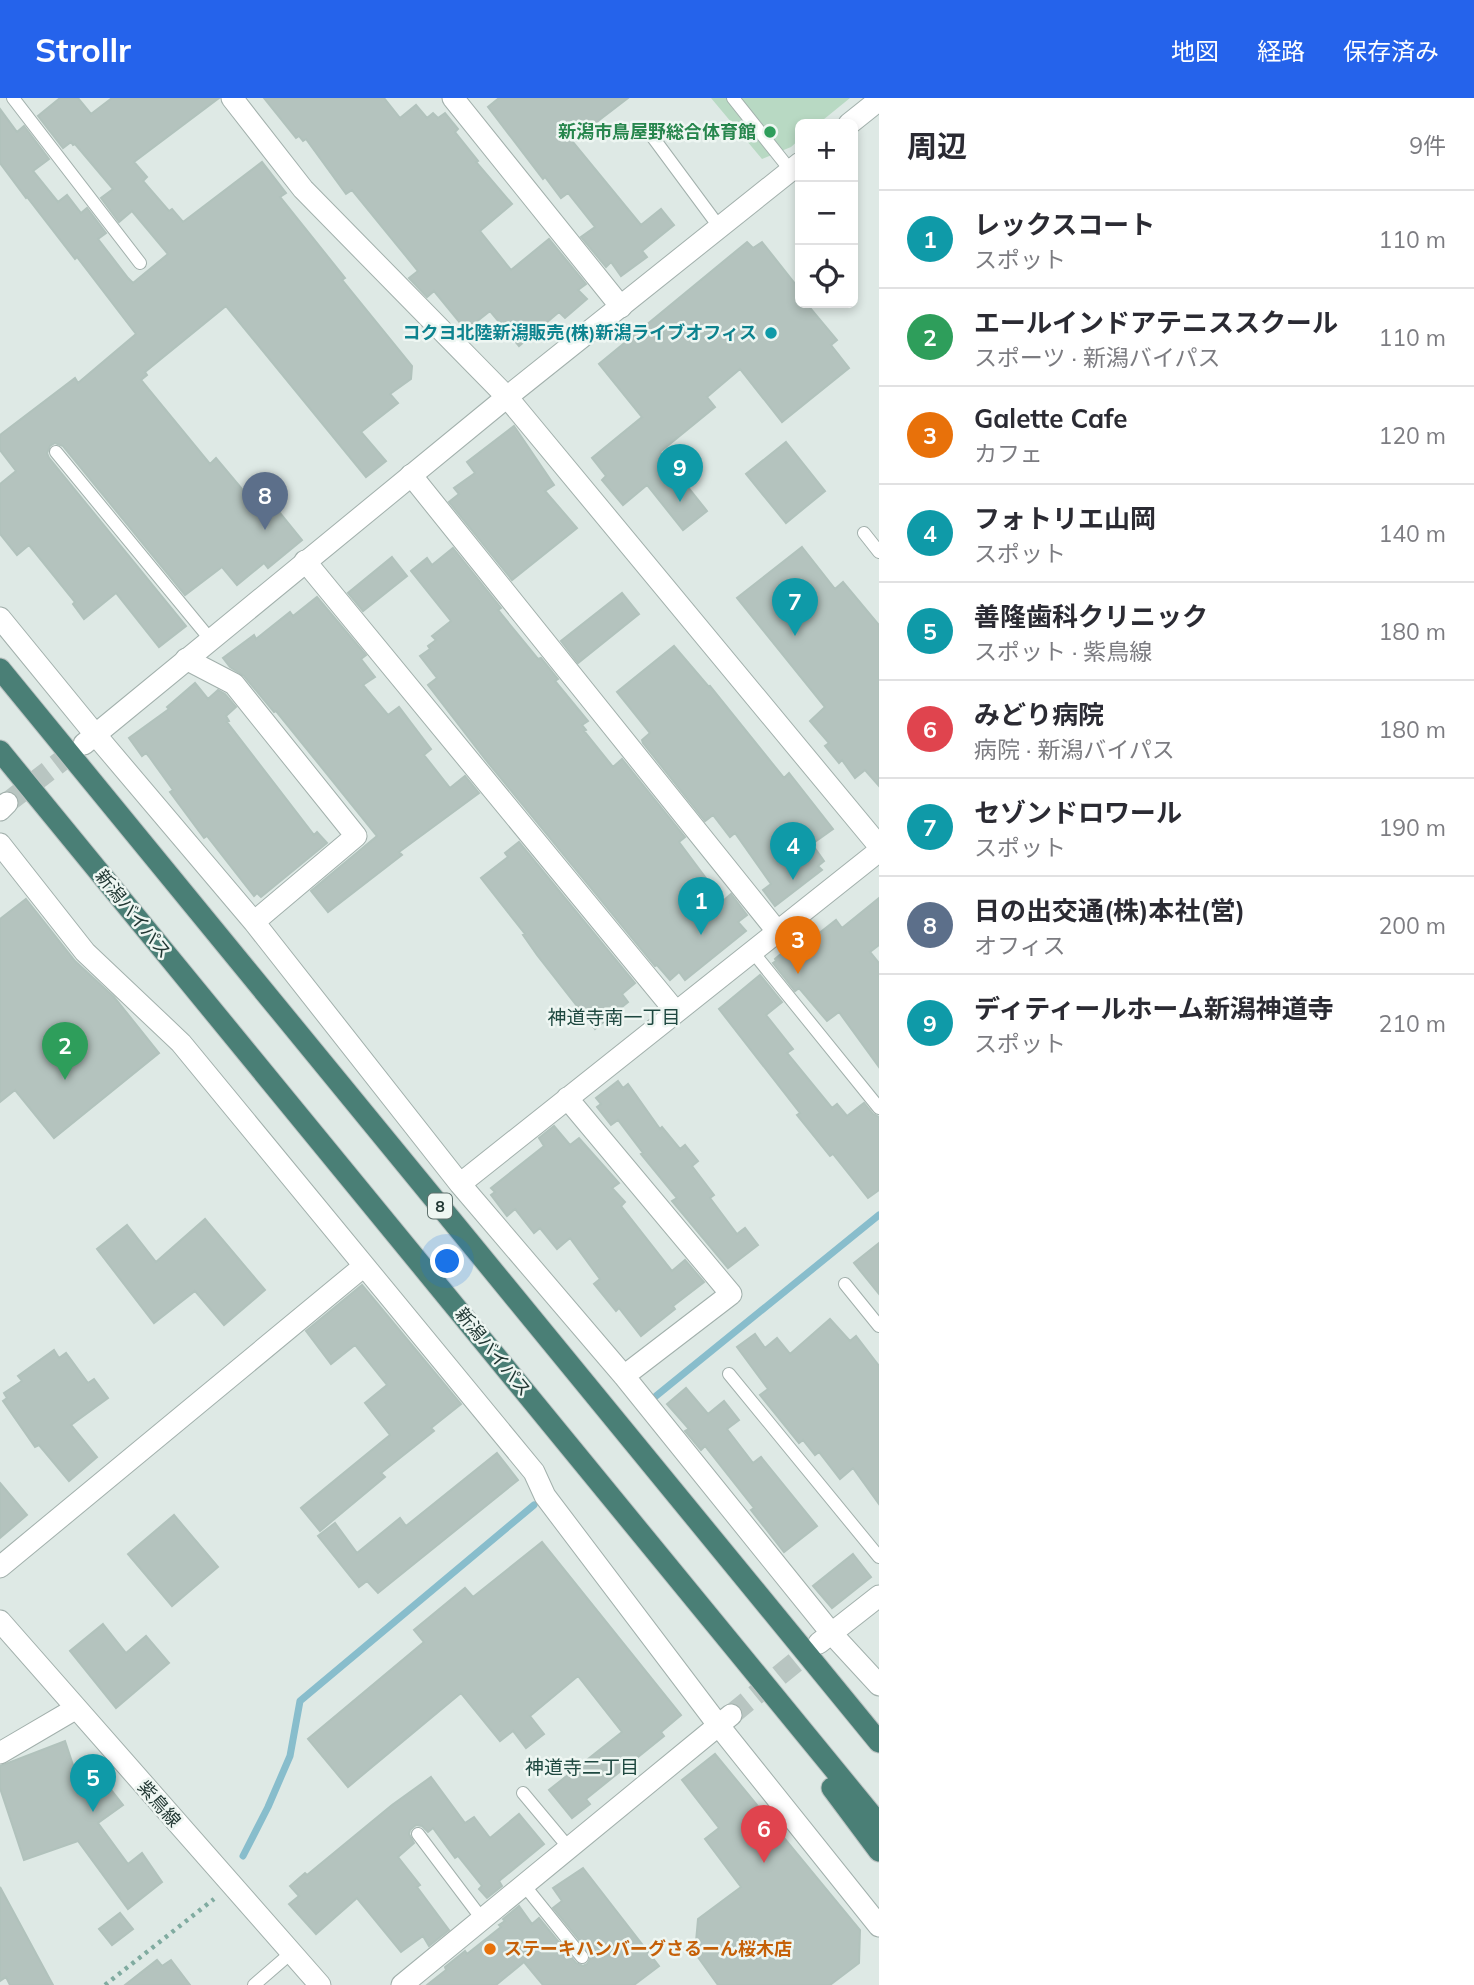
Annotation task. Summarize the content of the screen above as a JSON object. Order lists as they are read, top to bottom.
{
  "streets": {
    "highway": ["新潟バイパス", "8"],
    "street": ["紫鳥線"]
  },
  "districts": ["神道寺南一丁目", "神道寺二丁目"],
  "places": ["新潟市鳥屋野総合体育館", "コクヨ北陸新潟販売(株)新潟ライブオフィス", "ステーキハンバーグさるーん桜木店"],
  "page": {
    "header": "Strollr",
    "nav": ["地図", "経路", "保存済み"],
    "heading": ["周辺", "9件"],
    "map_buttons": ["+", "−"],
    "list": [
      {
        "mark": "1",
        "name": "レックスコート",
        "note": "スポット",
        "value": "110 m"
      },
      {
        "mark": "2",
        "name": "エールインドアテニススクール",
        "note": "スポーツ · 新潟バイパス",
        "value": "110 m"
      },
      {
        "mark": "3",
        "name": "Galette Cafe",
        "note": "カフェ",
        "value": "120 m"
      },
      {
        "mark": "4",
        "name": "フォトリエ山岡",
        "note": "スポット",
        "value": "140 m"
      },
      {
        "mark": "5",
        "name": "善隆歯科クリニック",
        "note": "スポット · 紫鳥線",
        "value": "180 m"
      },
      {
        "mark": "6",
        "name": "みどり病院",
        "note": "病院 · 新潟バイパス",
        "value": "180 m"
      },
      {
        "mark": "7",
        "name": "セゾンドロワール",
        "note": "スポット",
        "value": "190 m"
      },
      {
        "mark": "8",
        "name": "日の出交通(株)本社(営)",
        "note": "オフィス",
        "value": "200 m"
      },
      {
        "mark": "9",
        "name": "ディティールホーム新潟神道寺",
        "note": "スポット",
        "value": "210 m"
      }
    ],
    "pins": [
      "9",
      "8",
      "7",
      "4",
      "1",
      "3",
      "2",
      "5",
      "6"
    ]
  }
}
